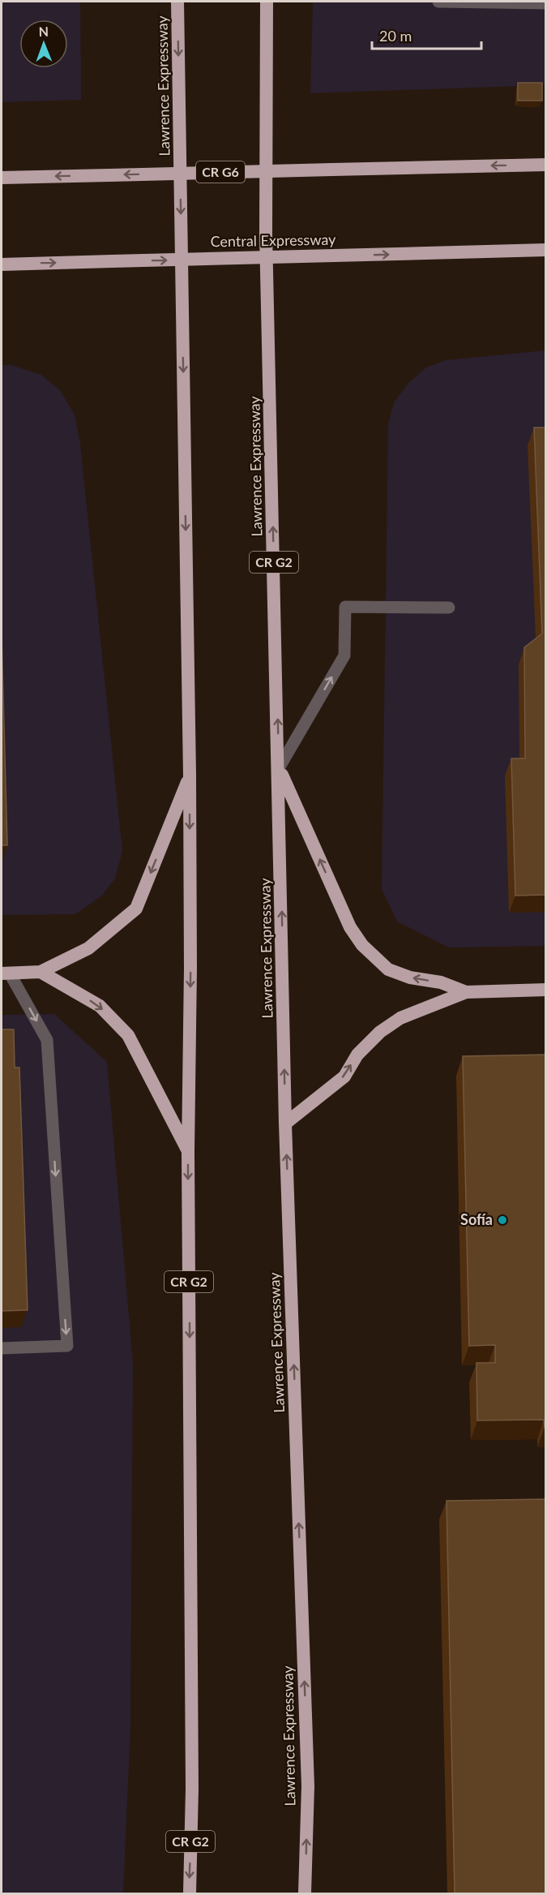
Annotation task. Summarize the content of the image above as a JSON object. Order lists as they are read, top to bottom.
{
  "streets": {
    "highway": [
      "Lawrence Expressway",
      "CR G6",
      "Central Expressway",
      "CR G2"
    ]
  },
  "places": ["Sofía"],
  "scale_bar": "20 m",
  "north": "top"
}
